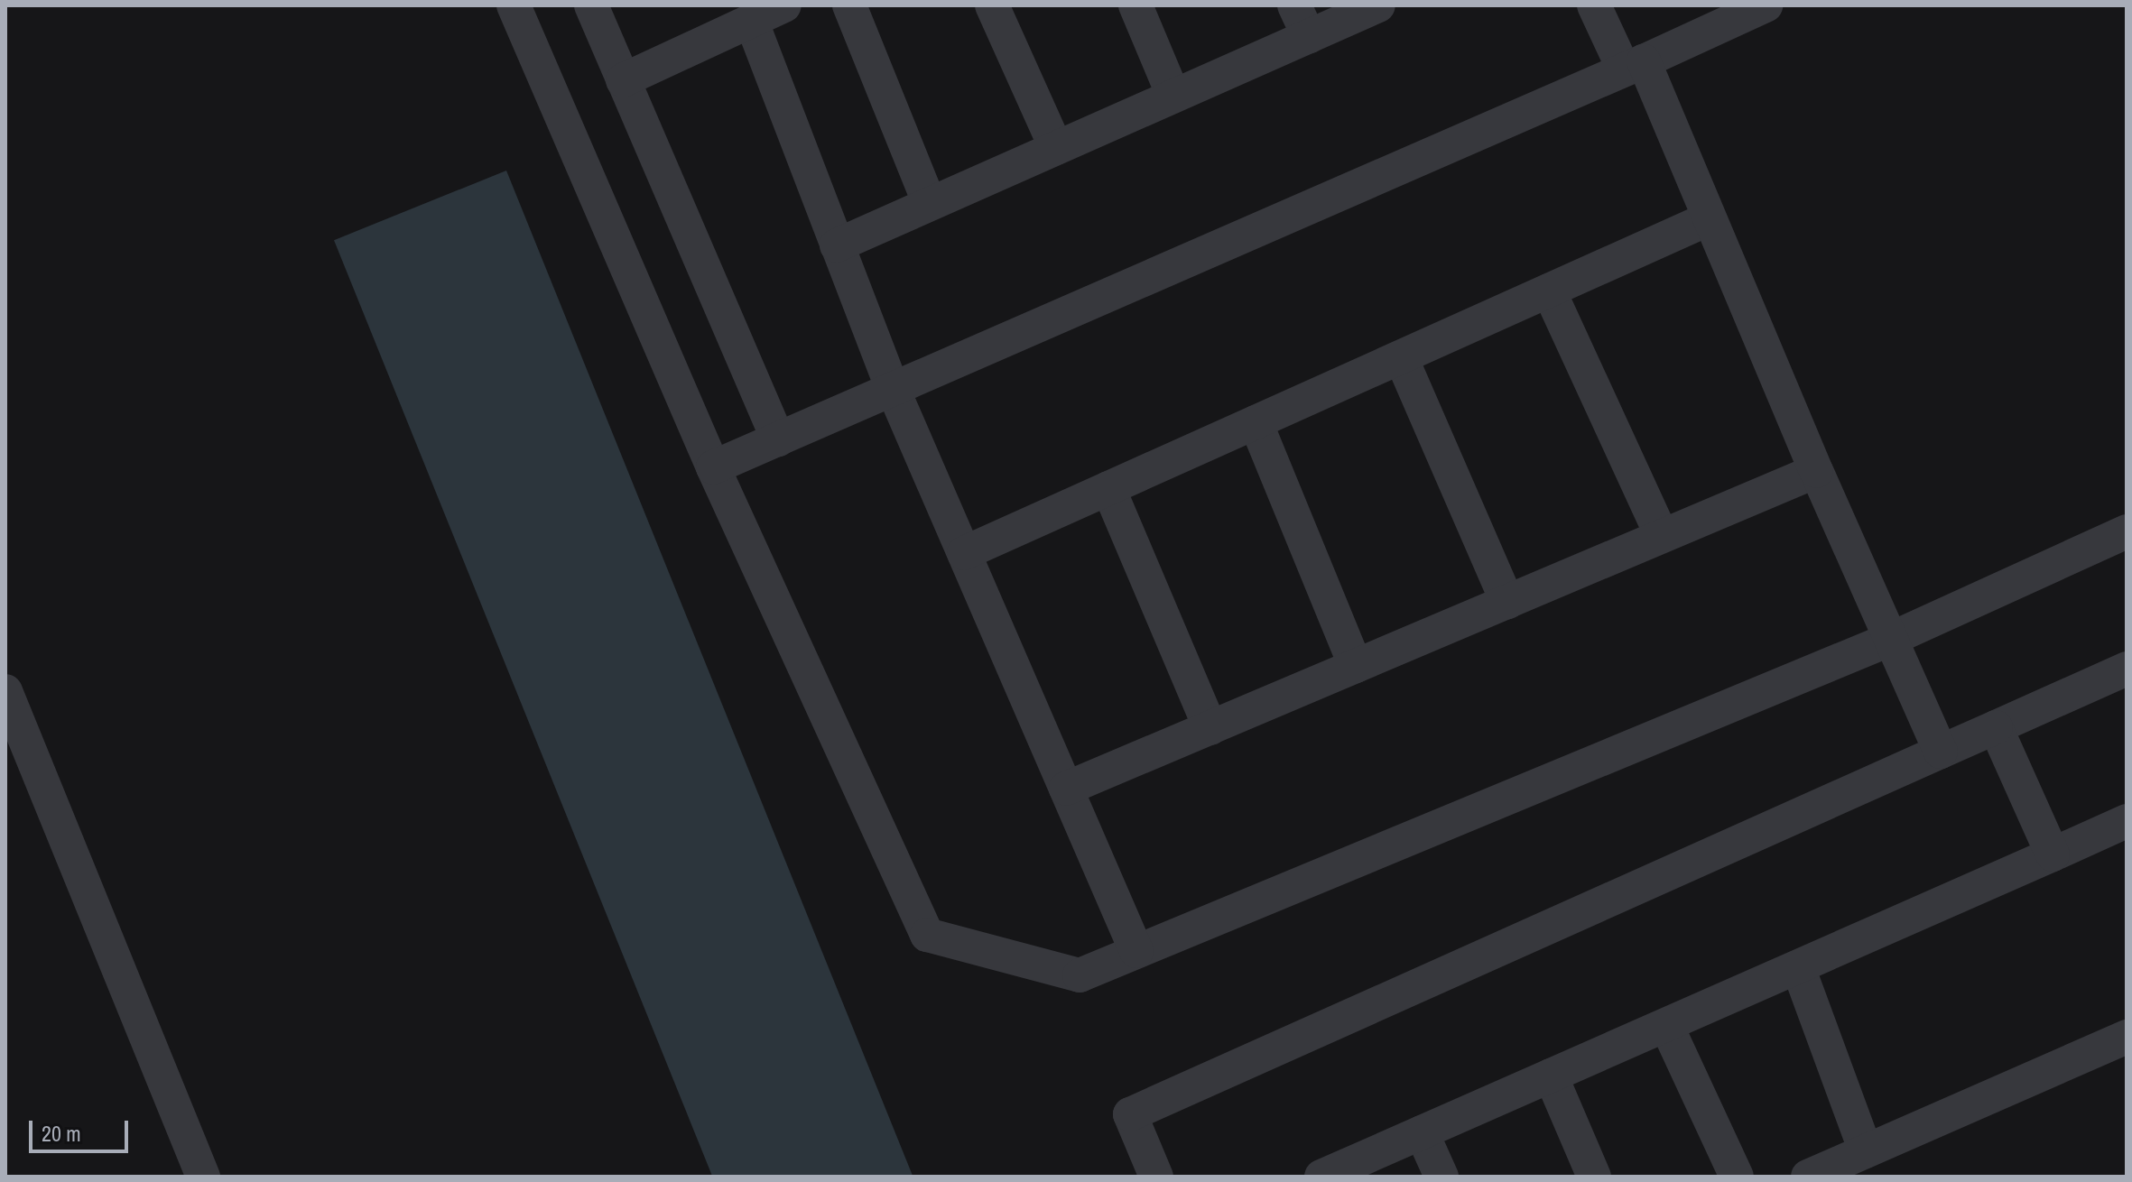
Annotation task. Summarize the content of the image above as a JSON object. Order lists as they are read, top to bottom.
{
  "scale_bar": "20 m"
}
